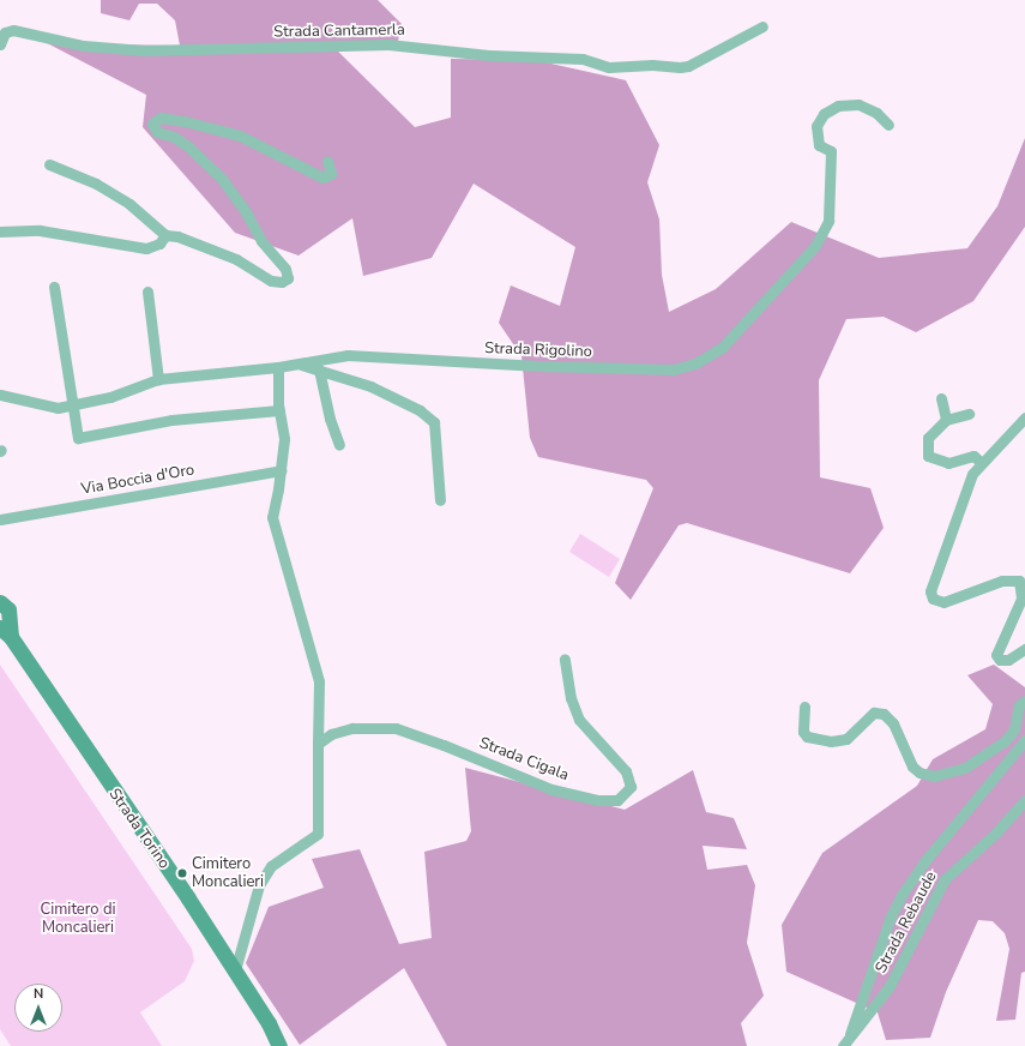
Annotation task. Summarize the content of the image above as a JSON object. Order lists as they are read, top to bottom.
{
  "streets": {
    "main road": ["Strada Torino"],
    "street": [
      "Strada Cantamerla",
      "Strada Rigolino",
      "Via Boccia d'Oro",
      "Strada Cigala",
      "Strada Rebaude"
    ]
  },
  "parks": ["Cimitero di Moncalieri"],
  "places": ["Cimitero Moncalieri"],
  "north": "top"
}
